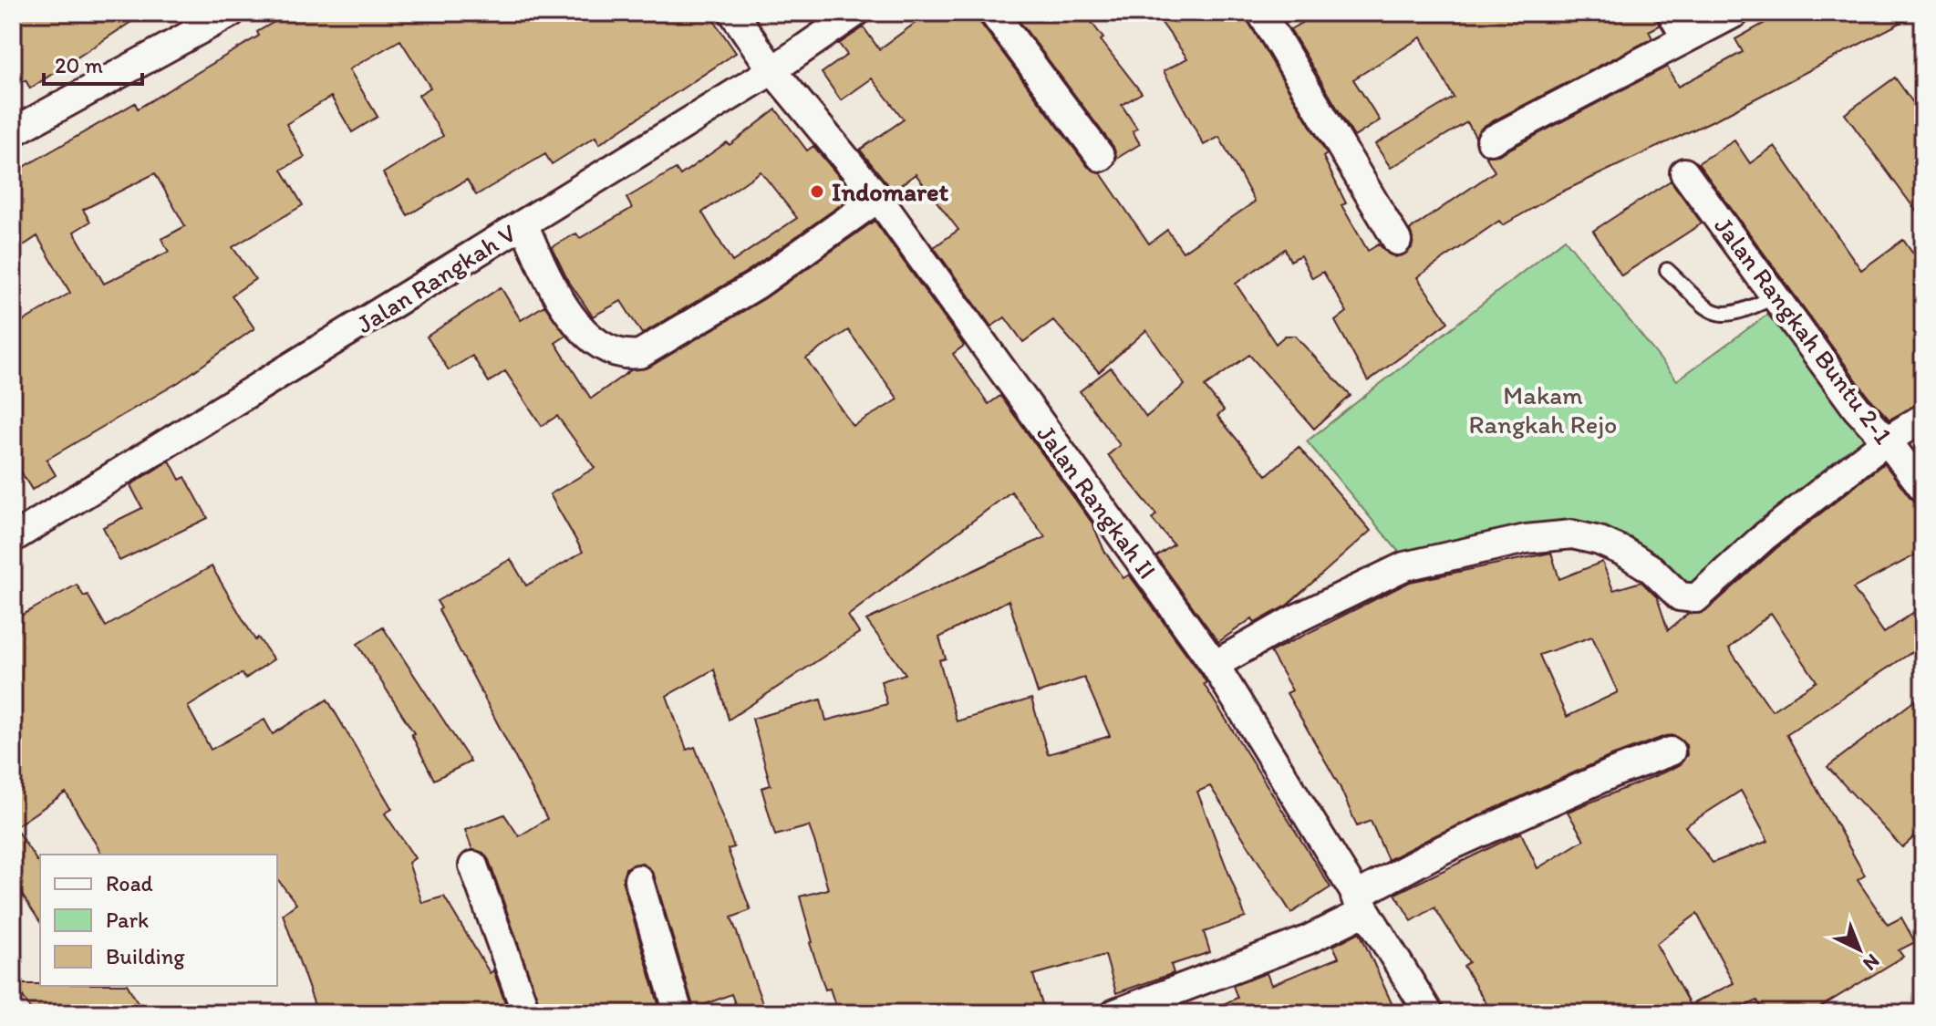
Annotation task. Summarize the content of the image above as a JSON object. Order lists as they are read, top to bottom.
{
  "streets": {
    "street": ["Jalan Rangkah V", "Jalan Rangkah Buntu 2-1", "Jalan Rangkah II"]
  },
  "crossings": [
    ["Jalan Rangkah V", "Jalan Rangkah II"]
  ],
  "parks": ["Makam Rangkah Rejo"],
  "places": ["Indomaret"],
  "legend": ["Road", "Park", "Building"],
  "scale_bar": "20 m",
  "north": "bottom right"
}
